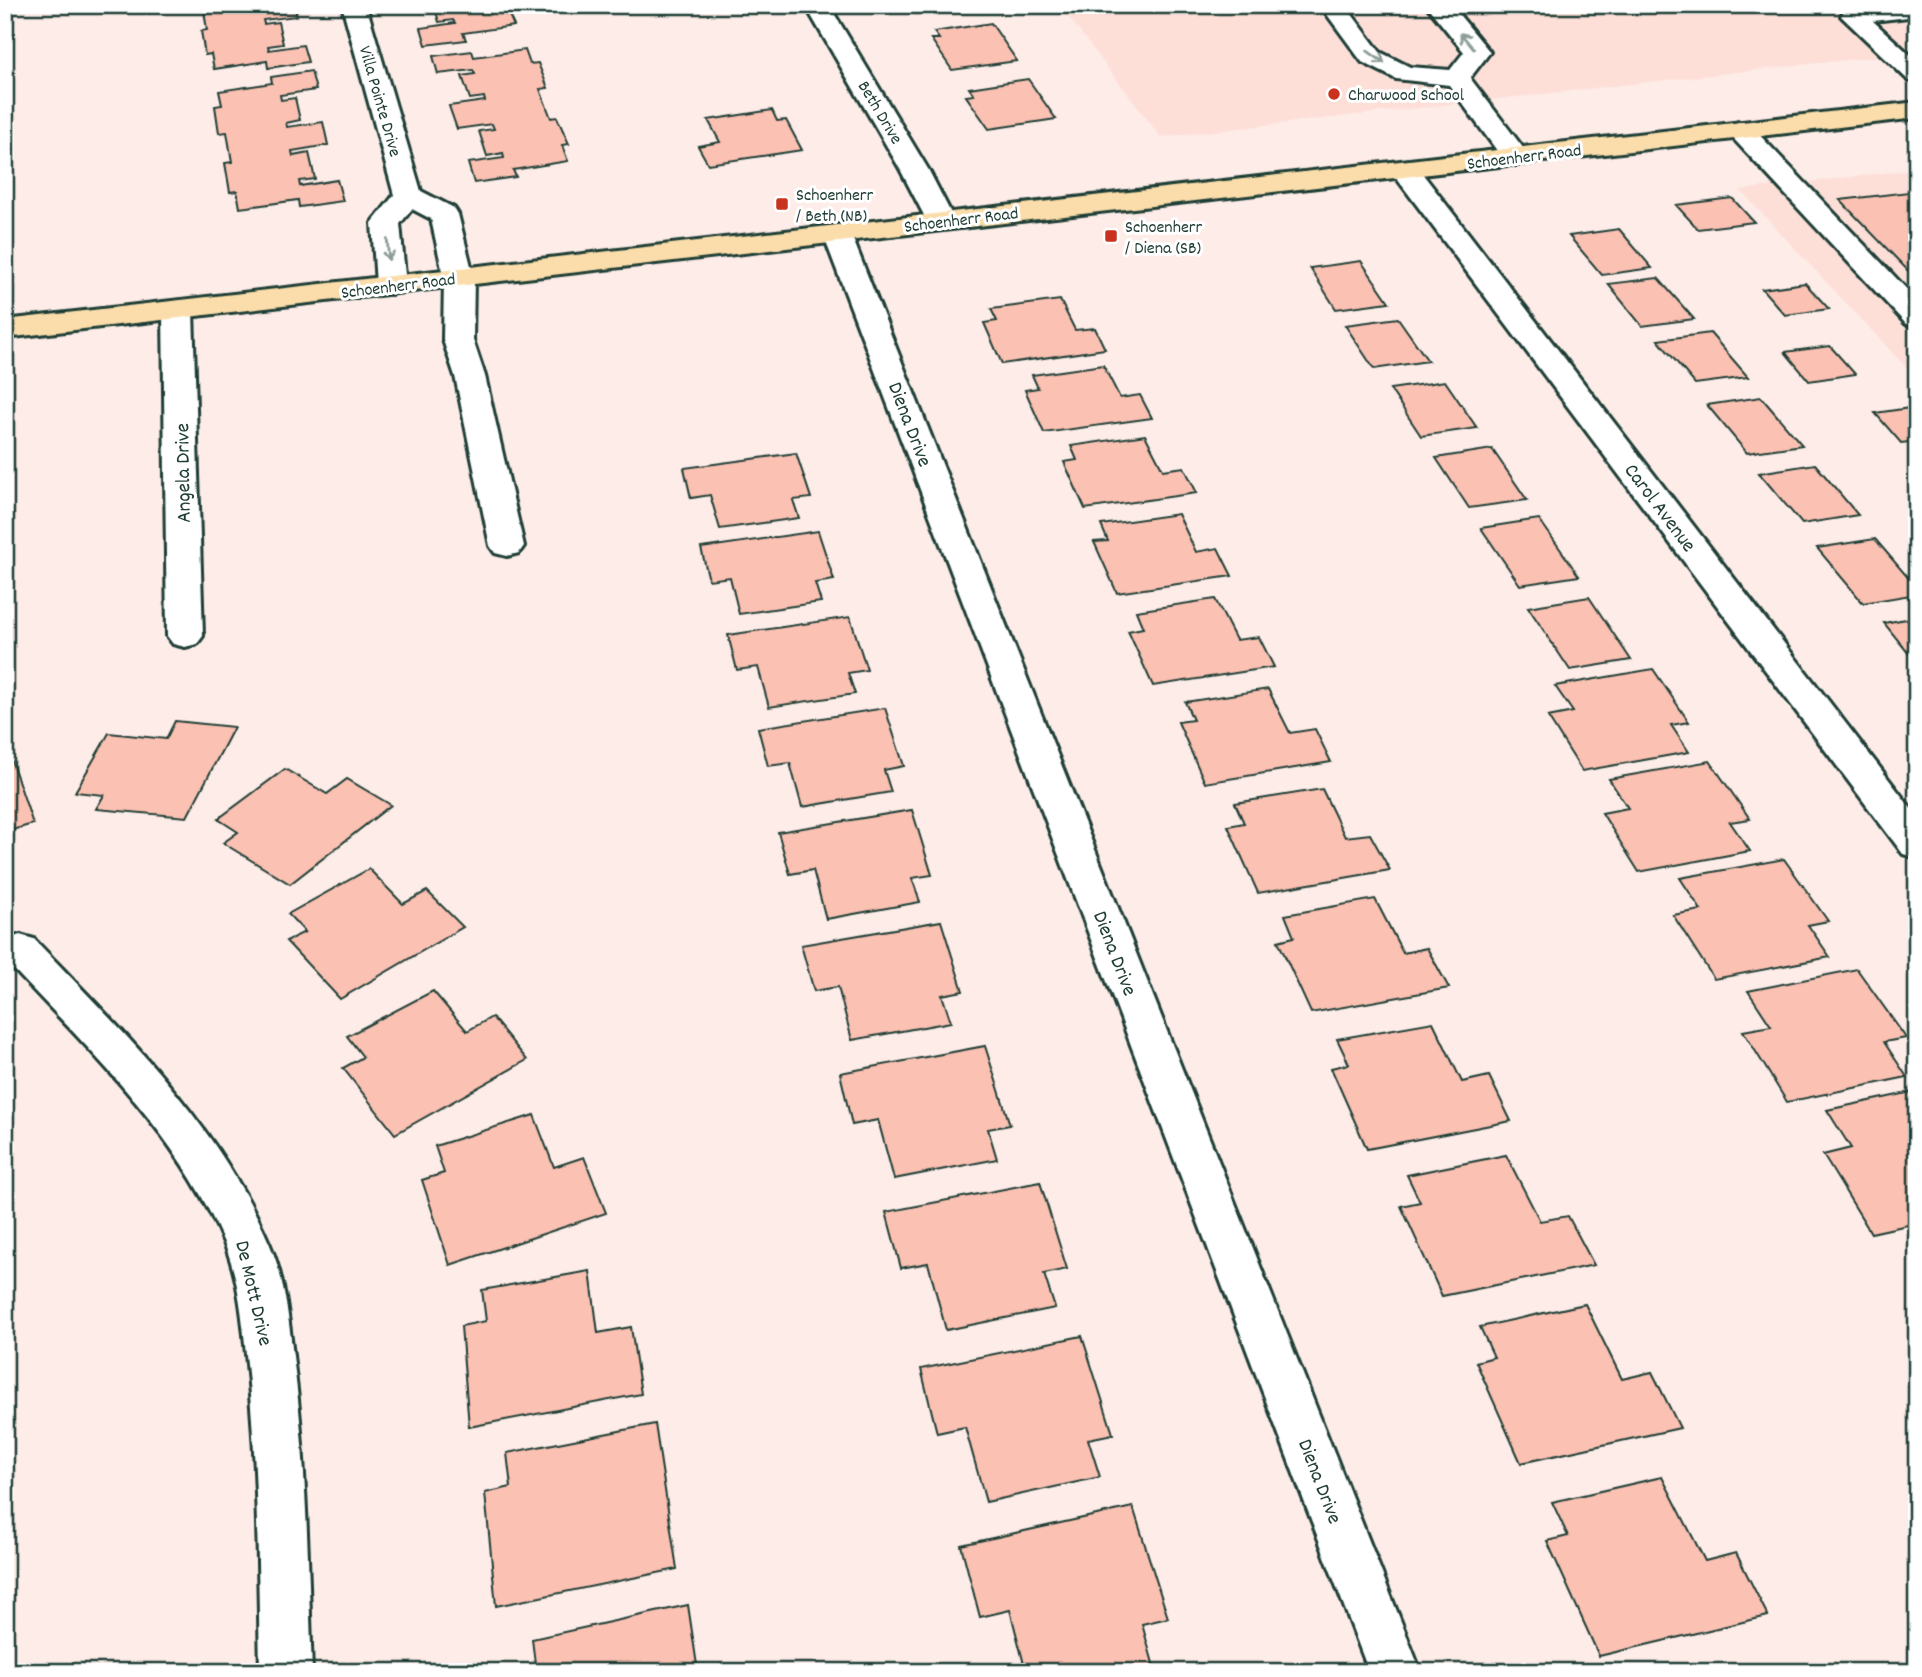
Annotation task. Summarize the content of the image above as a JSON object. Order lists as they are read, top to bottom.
{
  "streets": {
    "main road": ["Schoenherr Road"],
    "street": [
      "Villa Pointe Drive",
      "Beth Drive",
      "Diena Drive",
      "Angela Drive",
      "Carol Avenue",
      "De Mott Drive"
    ]
  },
  "crossings": [
    ["Beth Drive", "Schoenherr Road"],
    ["Schoenherr Road", "Diena Drive"],
    ["Schoenherr Road", "Angela Drive"],
    ["Schoenherr Road", "Carol Avenue"]
  ],
  "places": {
    "other": ["Charwood School"],
    "transit": ["Schoenherr / Beth (NB)", "Schoenherr / Diena (SB)"]
  }
}
